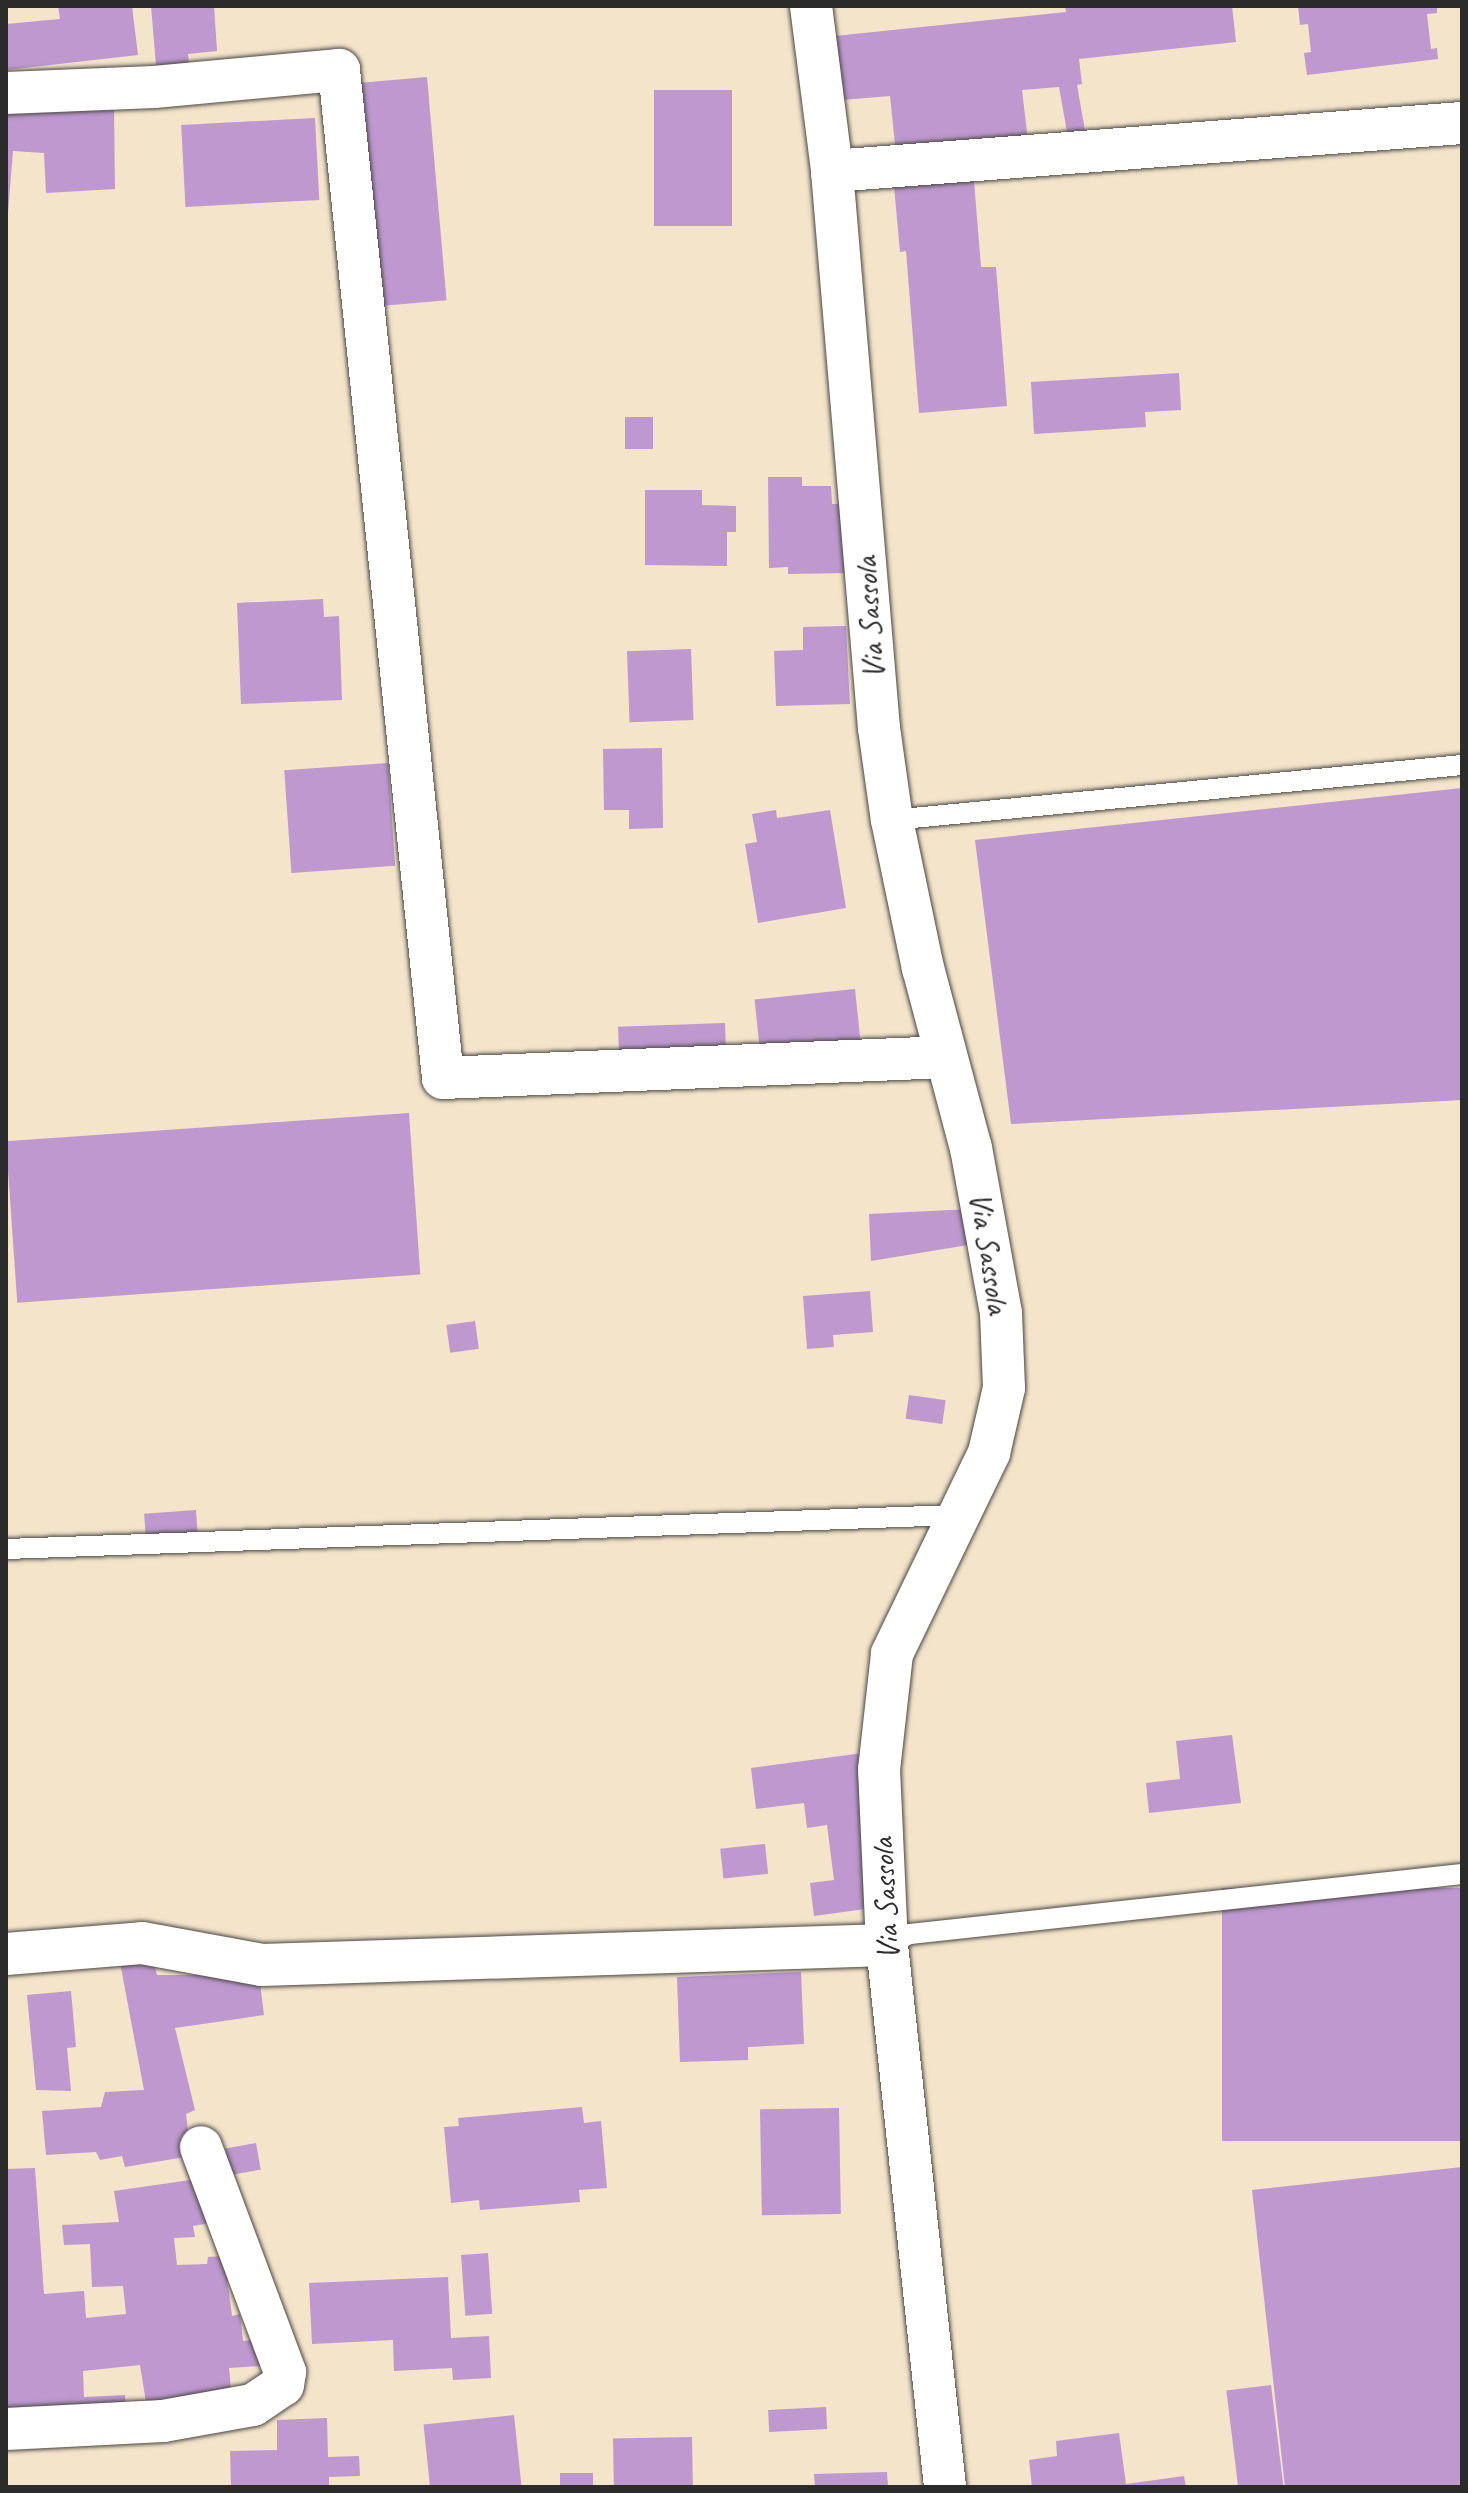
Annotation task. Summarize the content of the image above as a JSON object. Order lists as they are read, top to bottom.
{
  "streets": {
    "street": ["Via Sassola"]
  }
}
